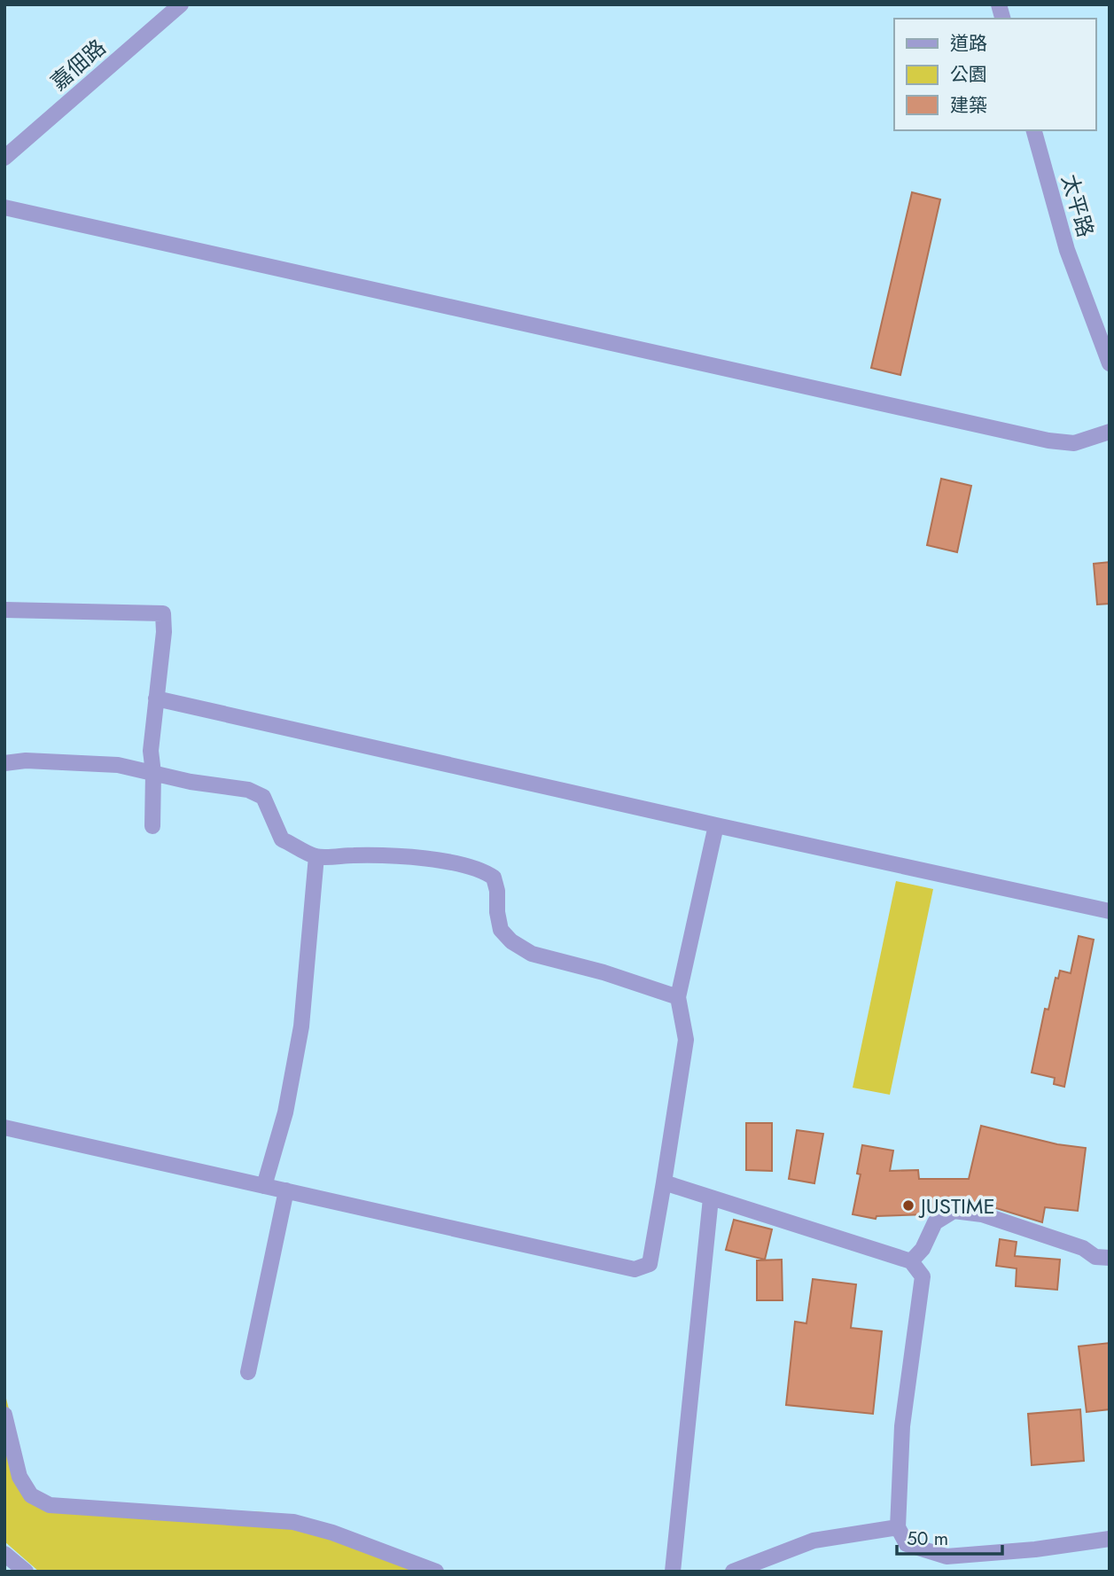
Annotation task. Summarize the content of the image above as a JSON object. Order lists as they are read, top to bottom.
{
  "streets": {
    "street": ["嘉佃路", "太平路"]
  },
  "places": ["JUSTIME"],
  "legend": ["道路", "公園", "建築"],
  "scale_bar": "50 m"
}
